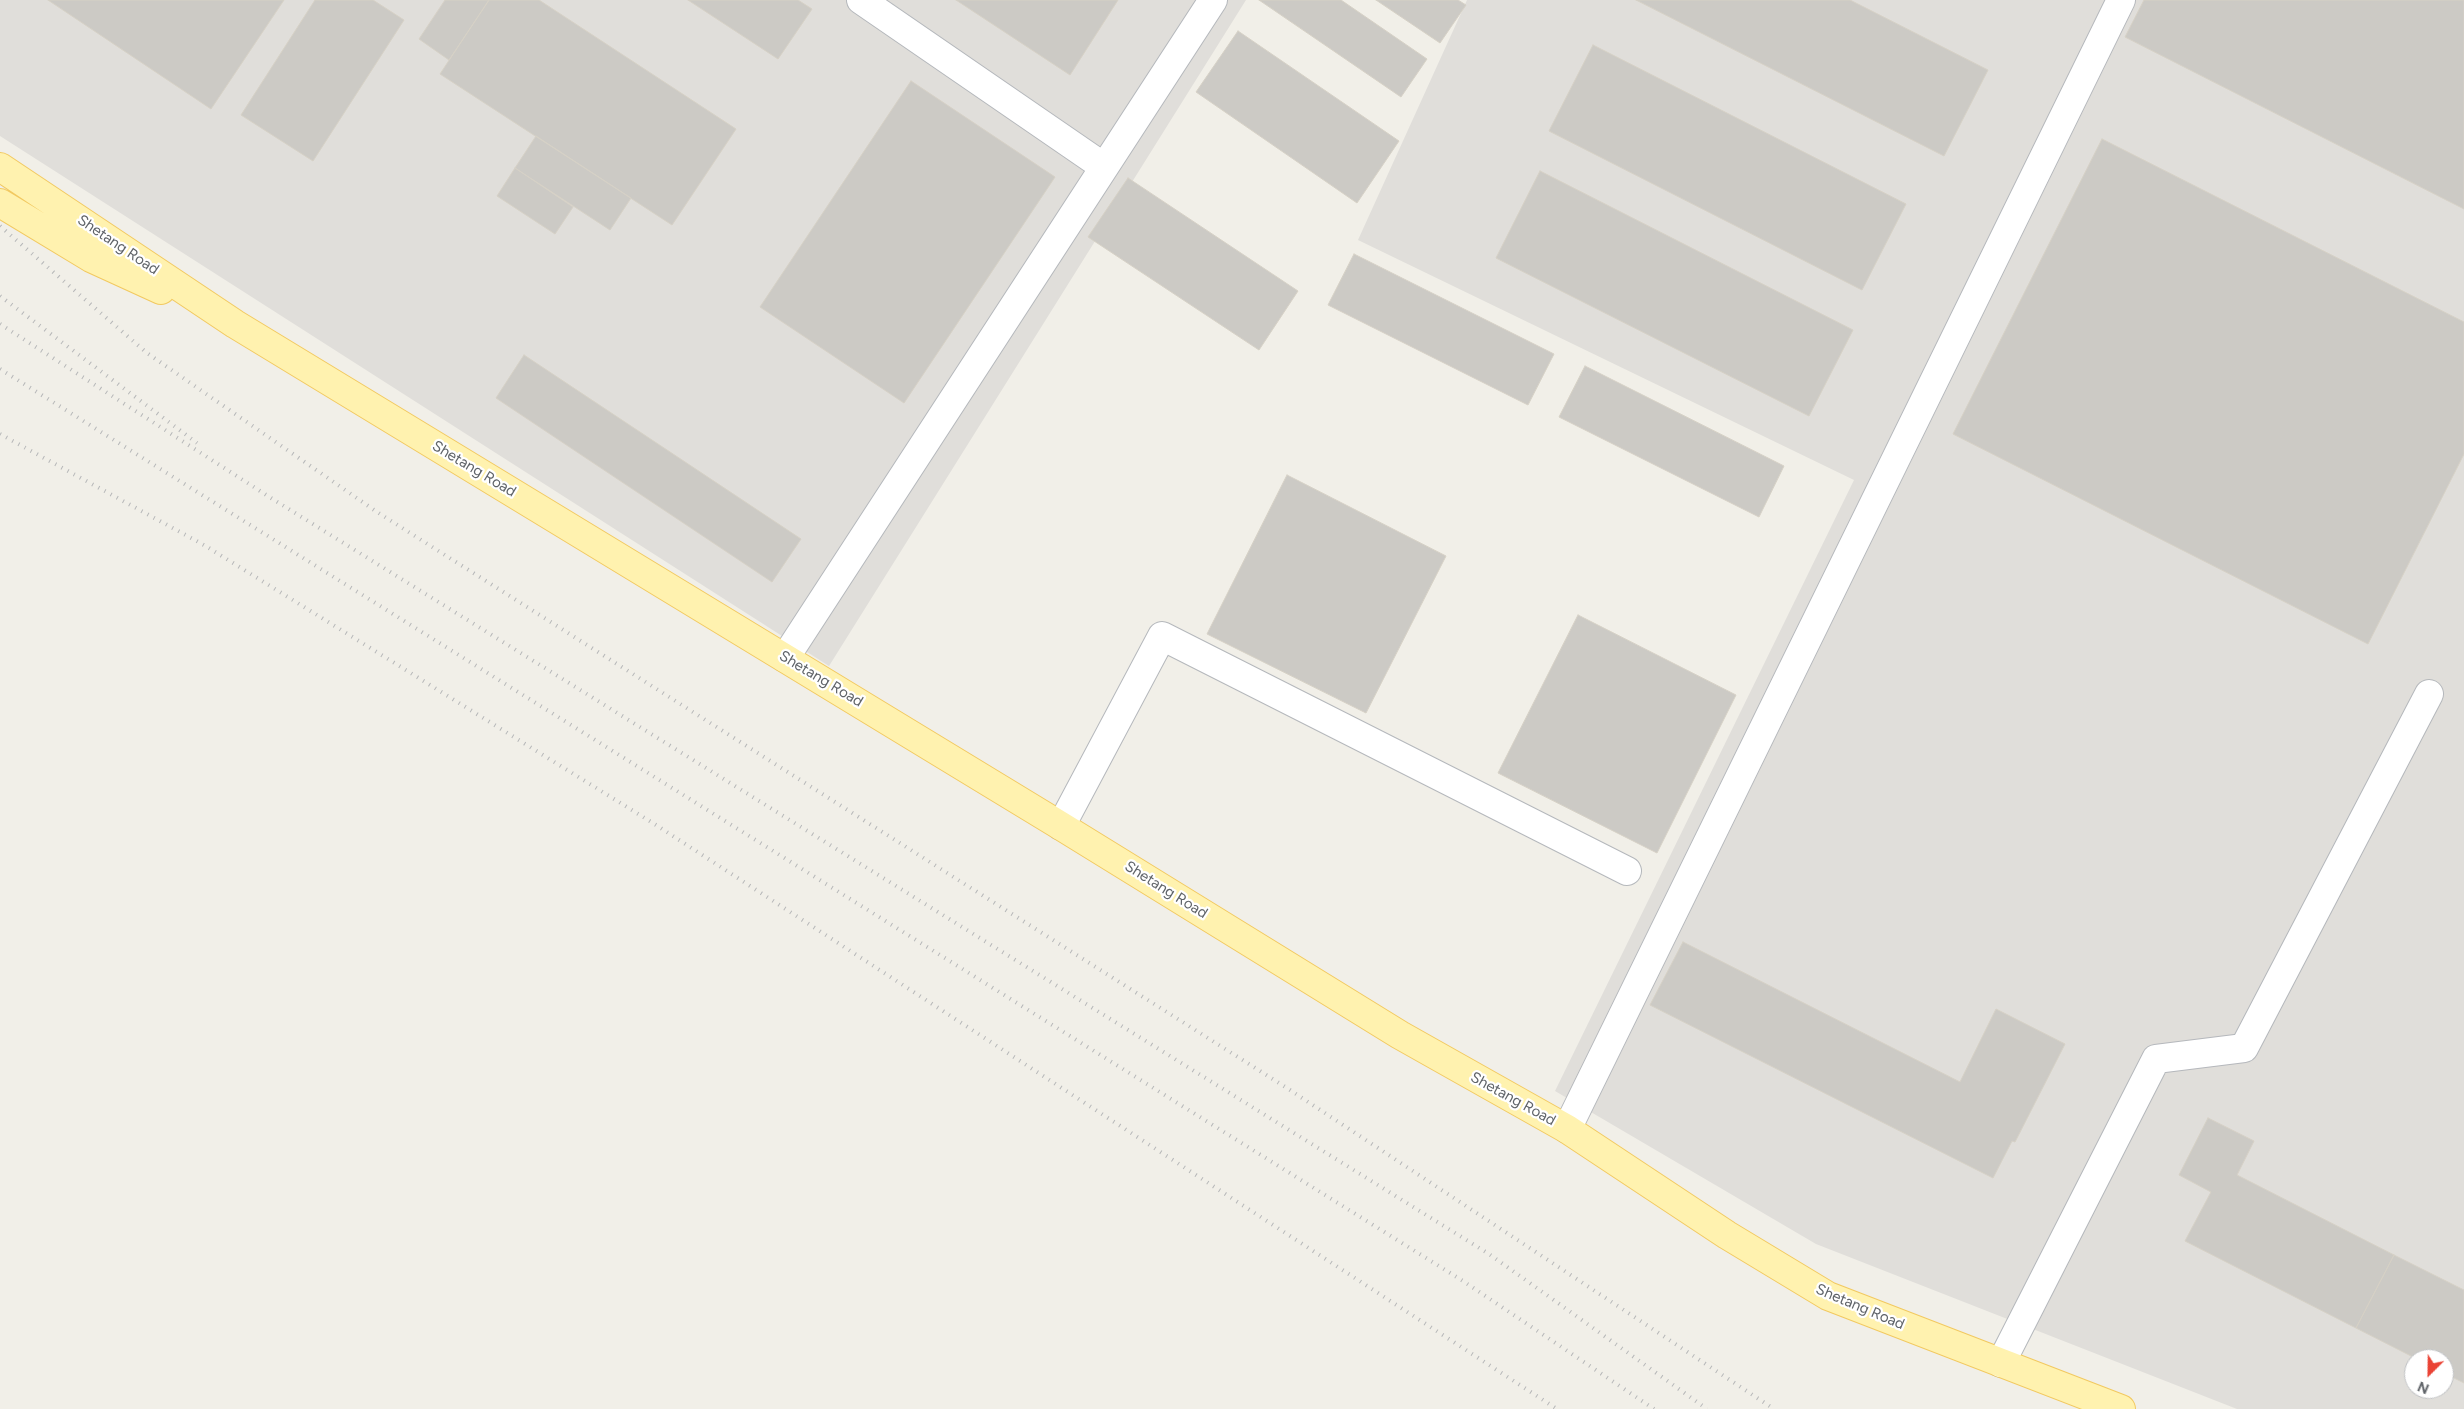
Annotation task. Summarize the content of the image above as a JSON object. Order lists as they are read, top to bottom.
{
  "streets": {
    "main road": ["Shetang Road"]
  },
  "north": "bottom left"
}
